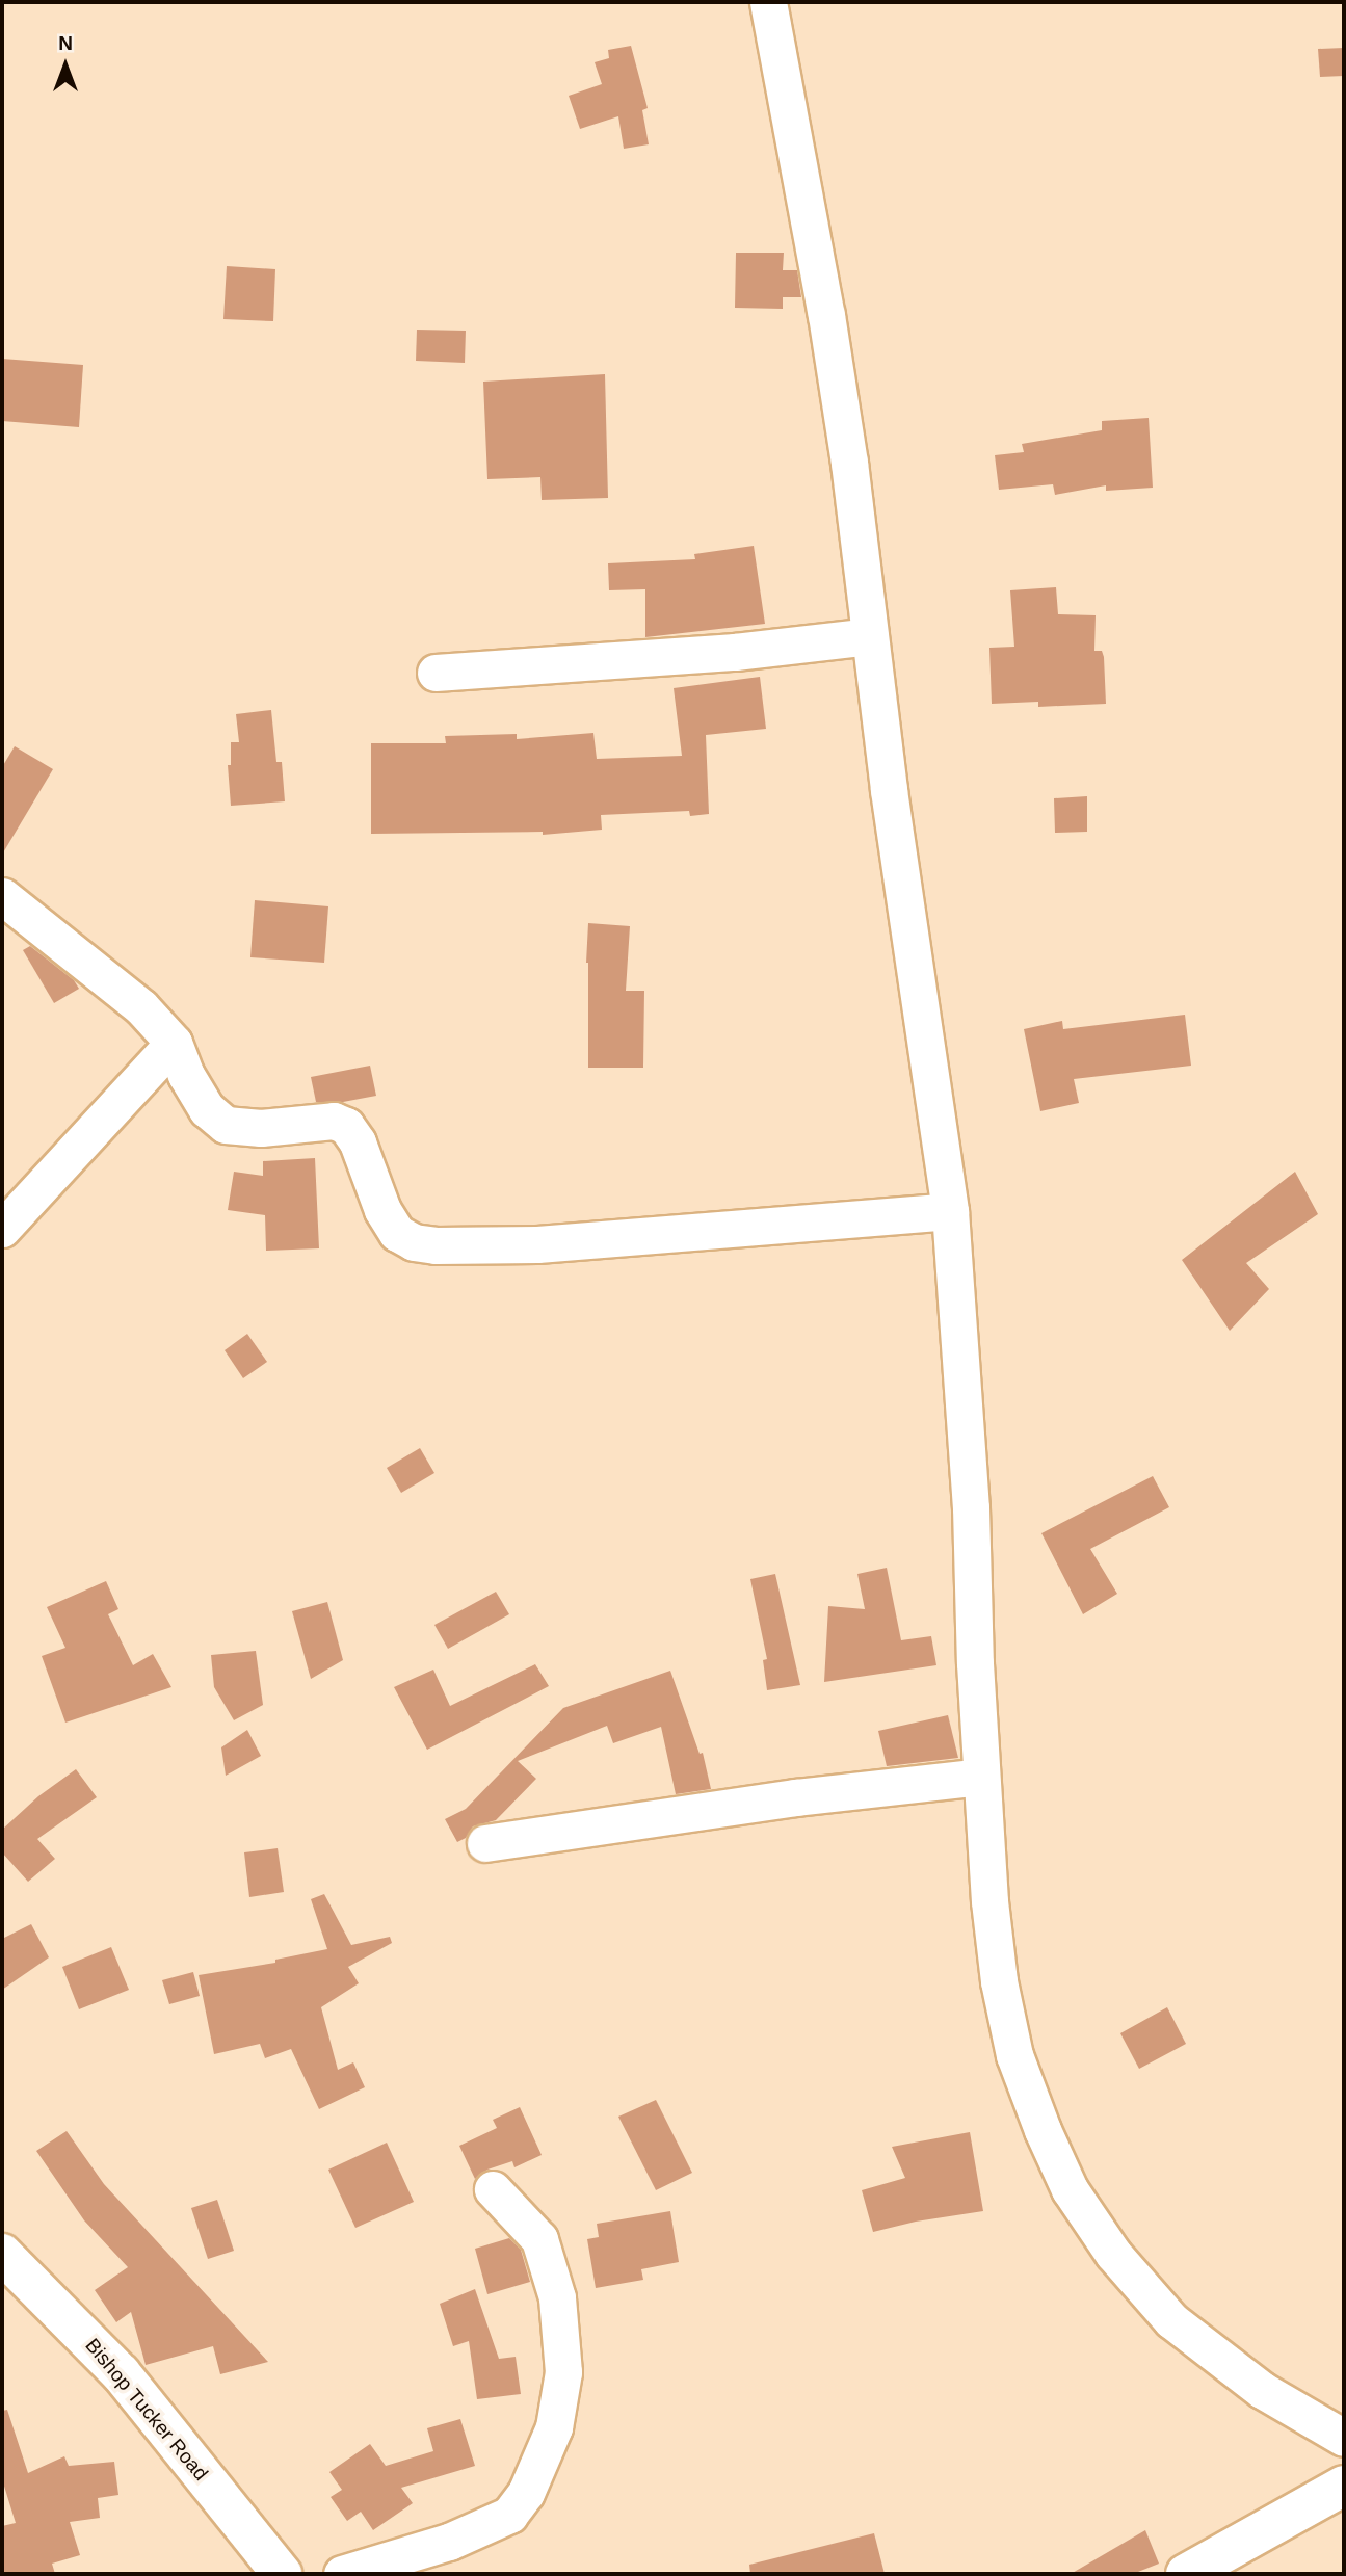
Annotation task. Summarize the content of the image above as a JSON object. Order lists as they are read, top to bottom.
{
  "streets": {
    "main road": ["Bishop Tucker Road"]
  },
  "north": "top"
}
